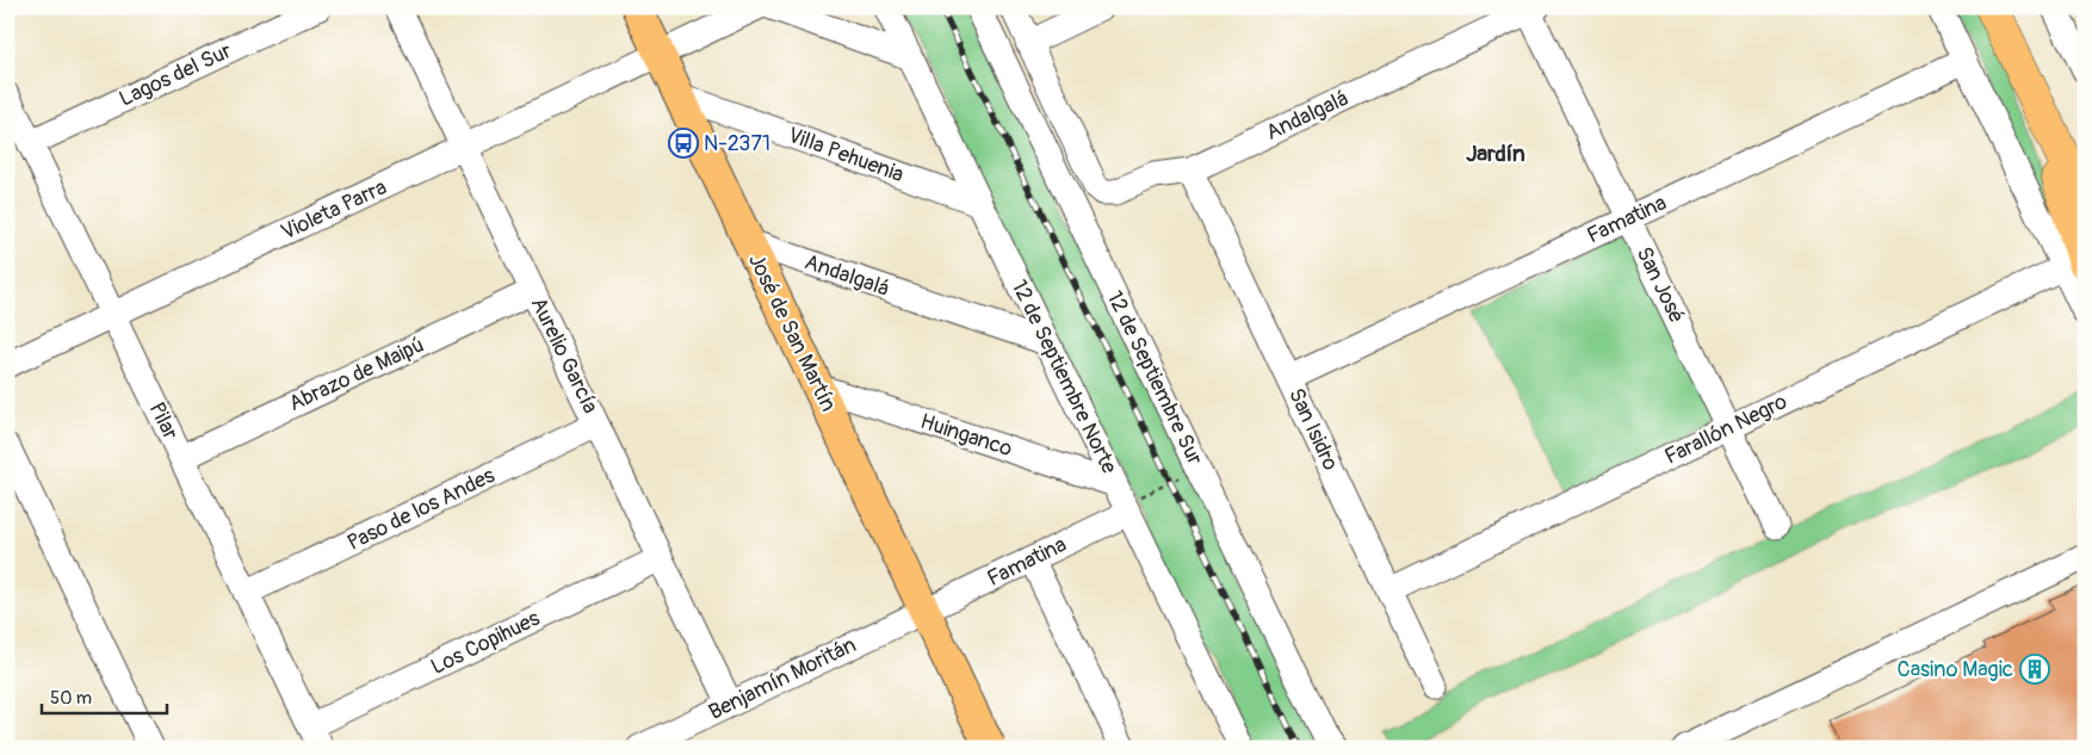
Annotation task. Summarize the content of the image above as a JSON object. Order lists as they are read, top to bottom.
{
  "streets": {
    "main road": ["José de San Martín"],
    "street": [
      "Lagos del Sur",
      "Andalgalá",
      "Villa Pehuenia",
      "Violeta Parra",
      "Famatina",
      "San José",
      "Aurelio García",
      "Abrazo de Maipú",
      "12 de Septiembre Norte",
      "12 de Septiembre Sur",
      "Pilar",
      "San Isidro",
      "Farallón Negro",
      "Huinganco",
      "Paso de los Andes",
      "Los Copihues",
      "Benjamín Moritán"
    ]
  },
  "crossings": [
    ["Lagos del Sur", "Pilar"],
    ["Andalgalá", "San José"],
    ["Andalgalá", "José de San Martín"],
    ["Andalgalá", "12 de Septiembre Norte"],
    ["Andalgalá", "12 de Septiembre Sur"],
    ["Andalgalá", "San Isidro"],
    ["Villa Pehuenia", "José de San Martín"],
    ["Villa Pehuenia", "12 de Septiembre Norte"],
    ["Violeta Parra", "José de San Martín"],
    ["Violeta Parra", "Aurelio García"],
    ["Violeta Parra", "Pilar"],
    ["Famatina", "San José"],
    ["Famatina", "José de San Martín"],
    ["Famatina", "12 de Septiembre Norte"],
    ["Famatina", "San Isidro"],
    ["Famatina", "Benjamín Moritán"],
    ["San José", "Farallón Negro"],
    ["José de San Martín", "Huinganco"],
    ["José de San Martín", "Benjamín Moritán"],
    ["Aurelio García", "Abrazo de Maipú"],
    ["Aurelio García", "Paso de los Andes"],
    ["Aurelio García", "Los Copihues"],
    ["Aurelio García", "Benjamín Moritán"],
    ["Abrazo de Maipú", "Pilar"],
    ["12 de Septiembre Norte", "Huinganco"],
    ["Pilar", "Paso de los Andes"],
    ["Pilar", "Los Copihues"],
    ["San Isidro", "Farallón Negro"]
  ],
  "districts": ["Jardín"],
  "places": {
    "bus stop": ["N-2371"],
    "building": ["Casino Magic"]
  },
  "scale_bar": "50 m"
}
